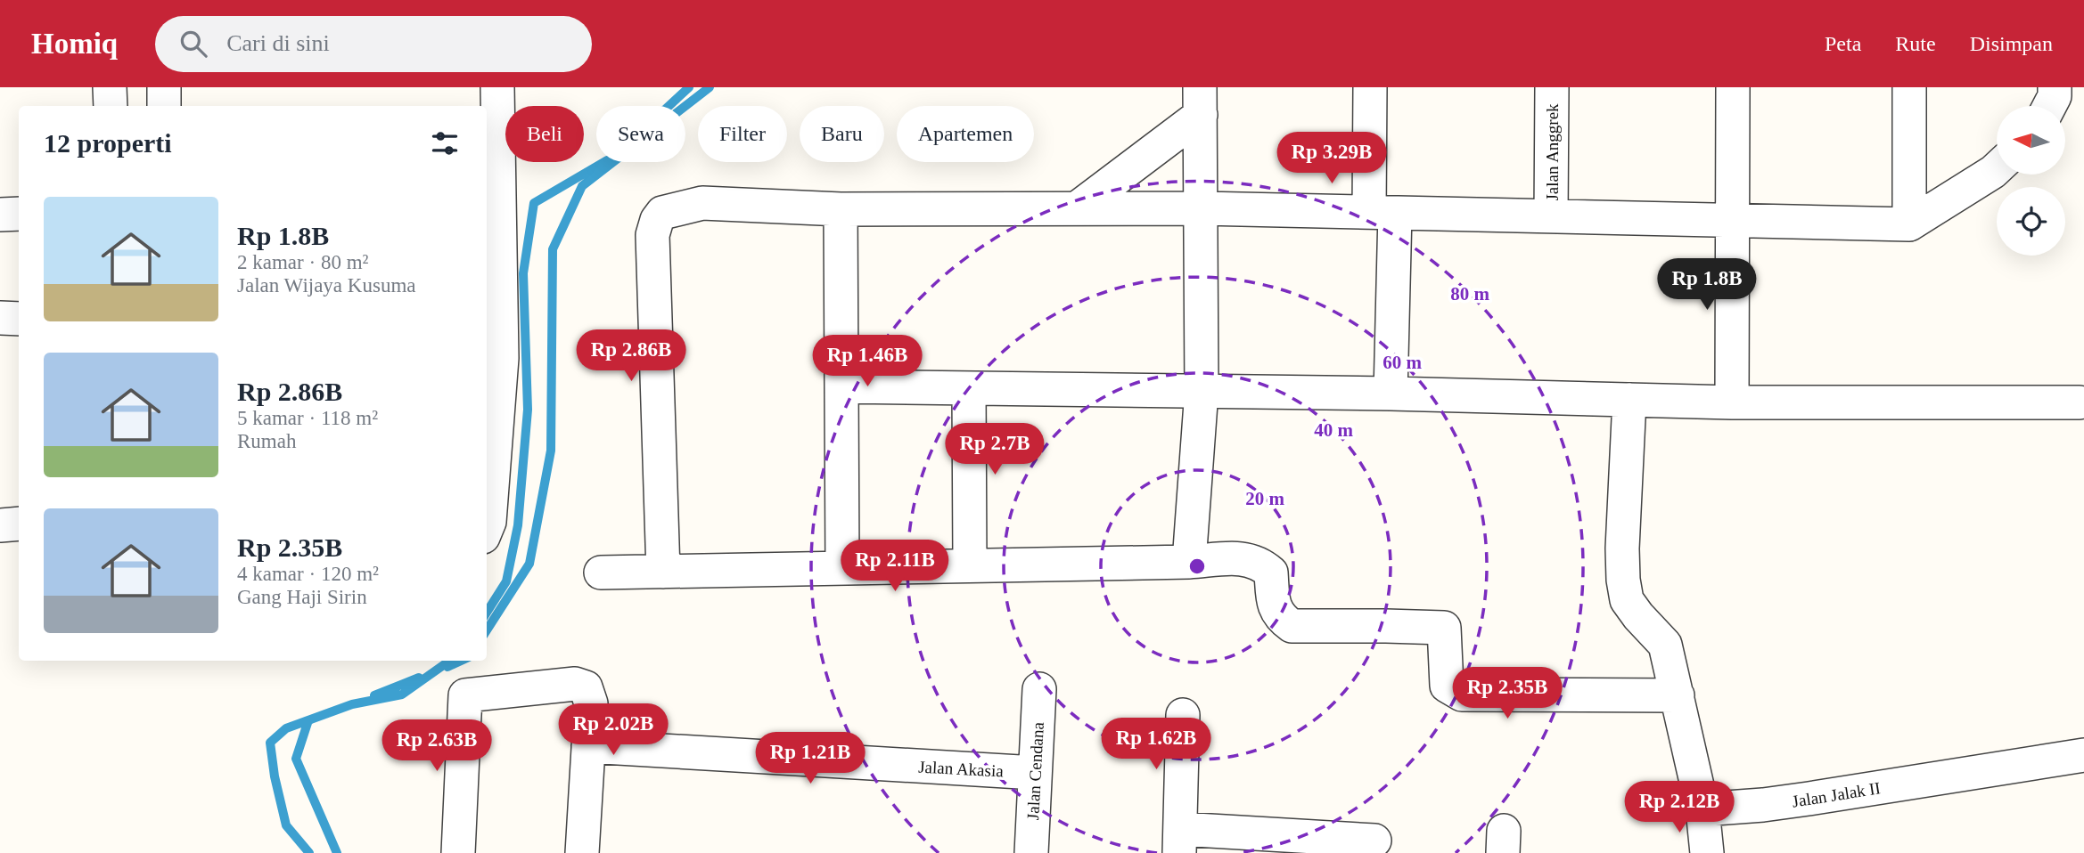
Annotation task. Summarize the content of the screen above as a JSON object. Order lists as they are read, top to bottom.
{
  "streets": {
    "street": [
      "Jalan Anggrek",
      "Jalan Akasia",
      "Jalan Cendana",
      "Jalan Jalak II"
    ]
  },
  "crossings": [
    ["Jalan Akasia", "Jalan Cendana"]
  ],
  "north": "left",
  "page": {
    "header": "Homiq",
    "search": "Cari di sini",
    "nav": ["Peta", "Rute", "Disimpan"],
    "chip": [
      "Beli",
      "Sewa",
      "Filter",
      "Baru",
      "Apartemen"
    ],
    "heading": "12 properti",
    "price": [
      "Rp 3.29B",
      "Rp 1.8B",
      "Rp 2.86B",
      "Rp 1.46B",
      "Rp 2.7B",
      "Rp 2.11B",
      "Rp 2.35B",
      "Rp 2.02B",
      "Rp 1.62B",
      "Rp 2.63B",
      "Rp 1.21B",
      "Rp 2.12B"
    ],
    "list": [
      {
        "name": "Rp 1.8B",
        "note": "2 kamar · 80 m² · Jalan Wijaya Kusuma"
      },
      {
        "name": "Rp 2.86B",
        "note": "5 kamar · 118 m² · Rumah"
      },
      {
        "name": "Rp 2.35B",
        "note": "4 kamar · 120 m² · Gang Haji Sirin"
      }
    ]
  },
  "rings": [
    "80 m",
    "60 m",
    "40 m",
    "20 m"
  ]
}
